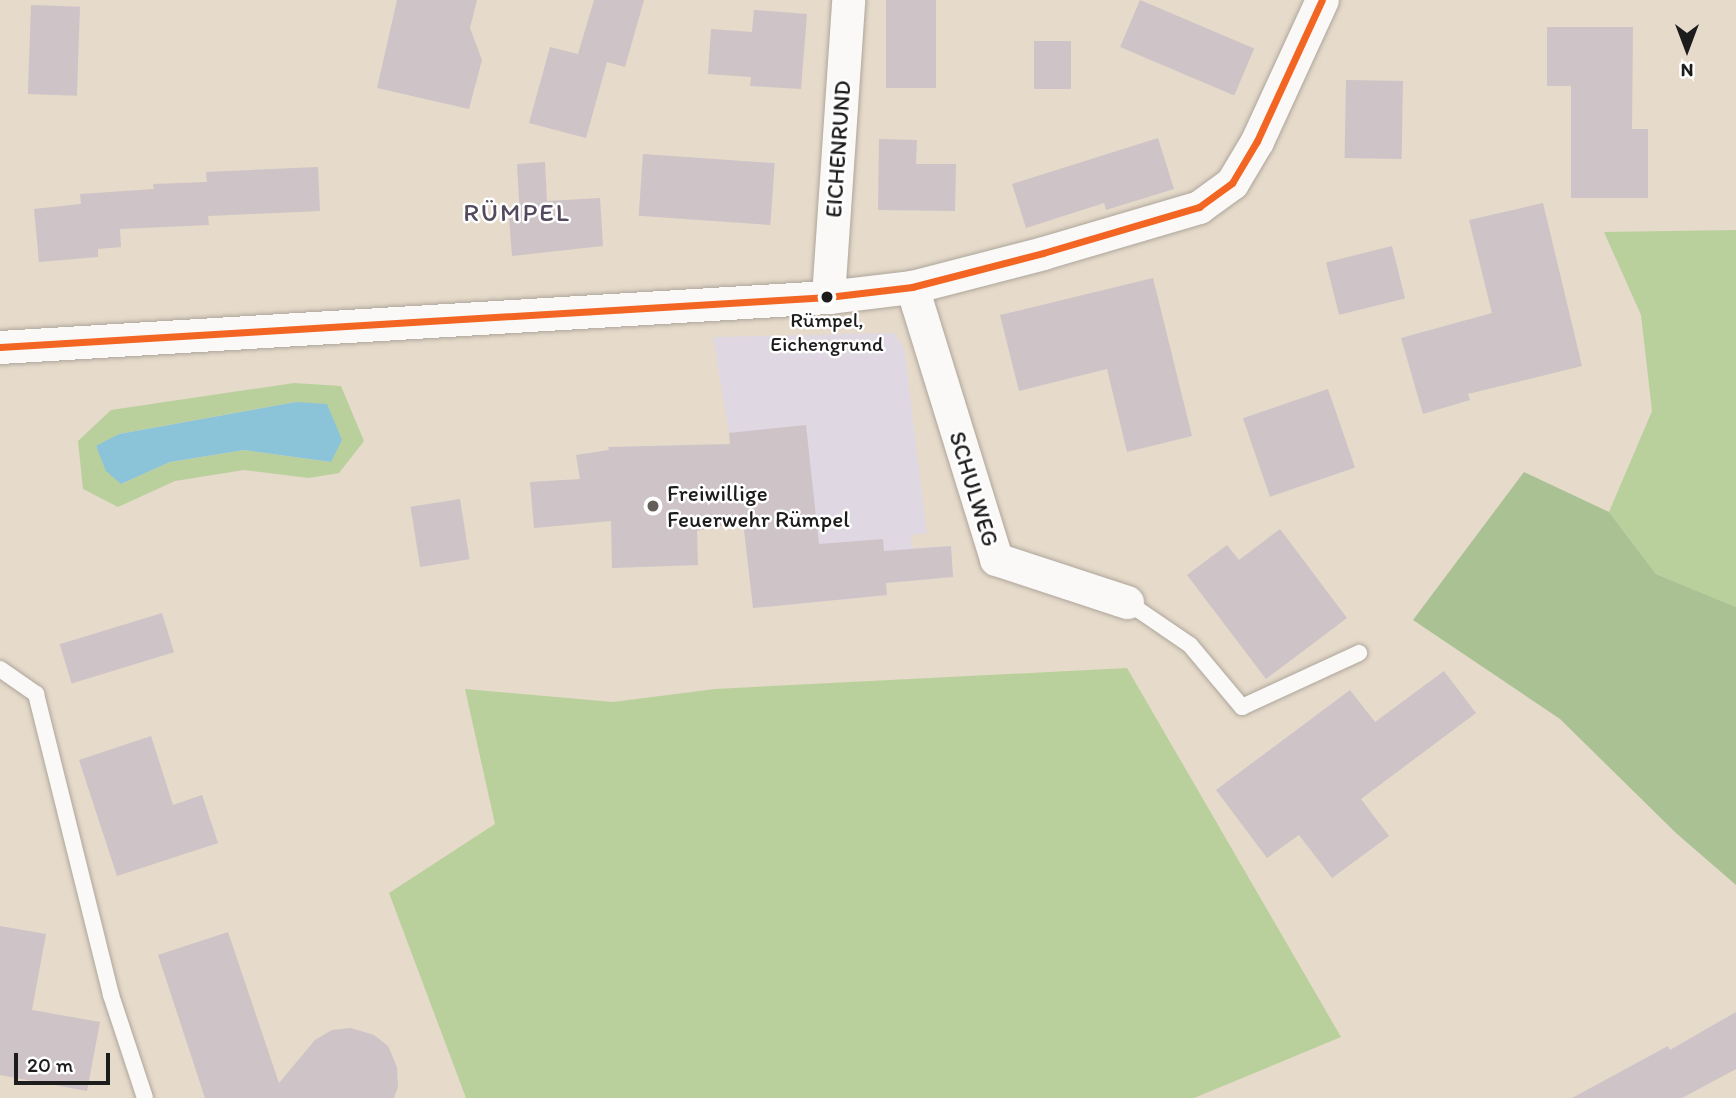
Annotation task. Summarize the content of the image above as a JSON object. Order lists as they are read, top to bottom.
{
  "streets": {
    "street": ["EICHENRUND", "SCHULWEG"]
  },
  "districts": ["RÜMPEL"],
  "places": ["Rümpel, Eichengrund", "Freiwillige Feuerwehr Rümpel"],
  "scale_bar": "20 m",
  "north": "bottom"
}
